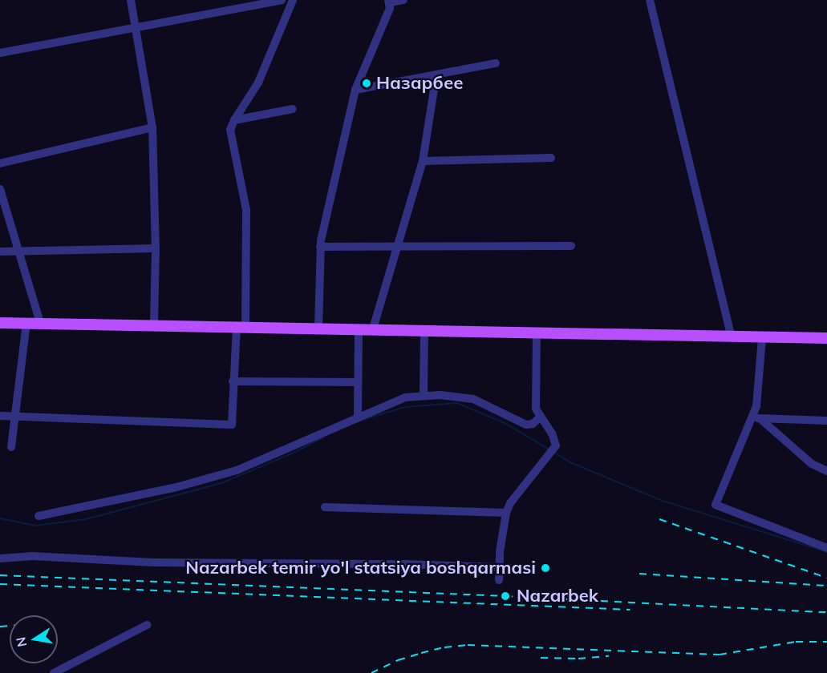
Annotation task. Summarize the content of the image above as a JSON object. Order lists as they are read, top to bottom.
{
  "places": ["Назарбее", "Nazarbek temir yo'l statsiya boshqarmasi", "Nazarbek"],
  "north": "left"
}
